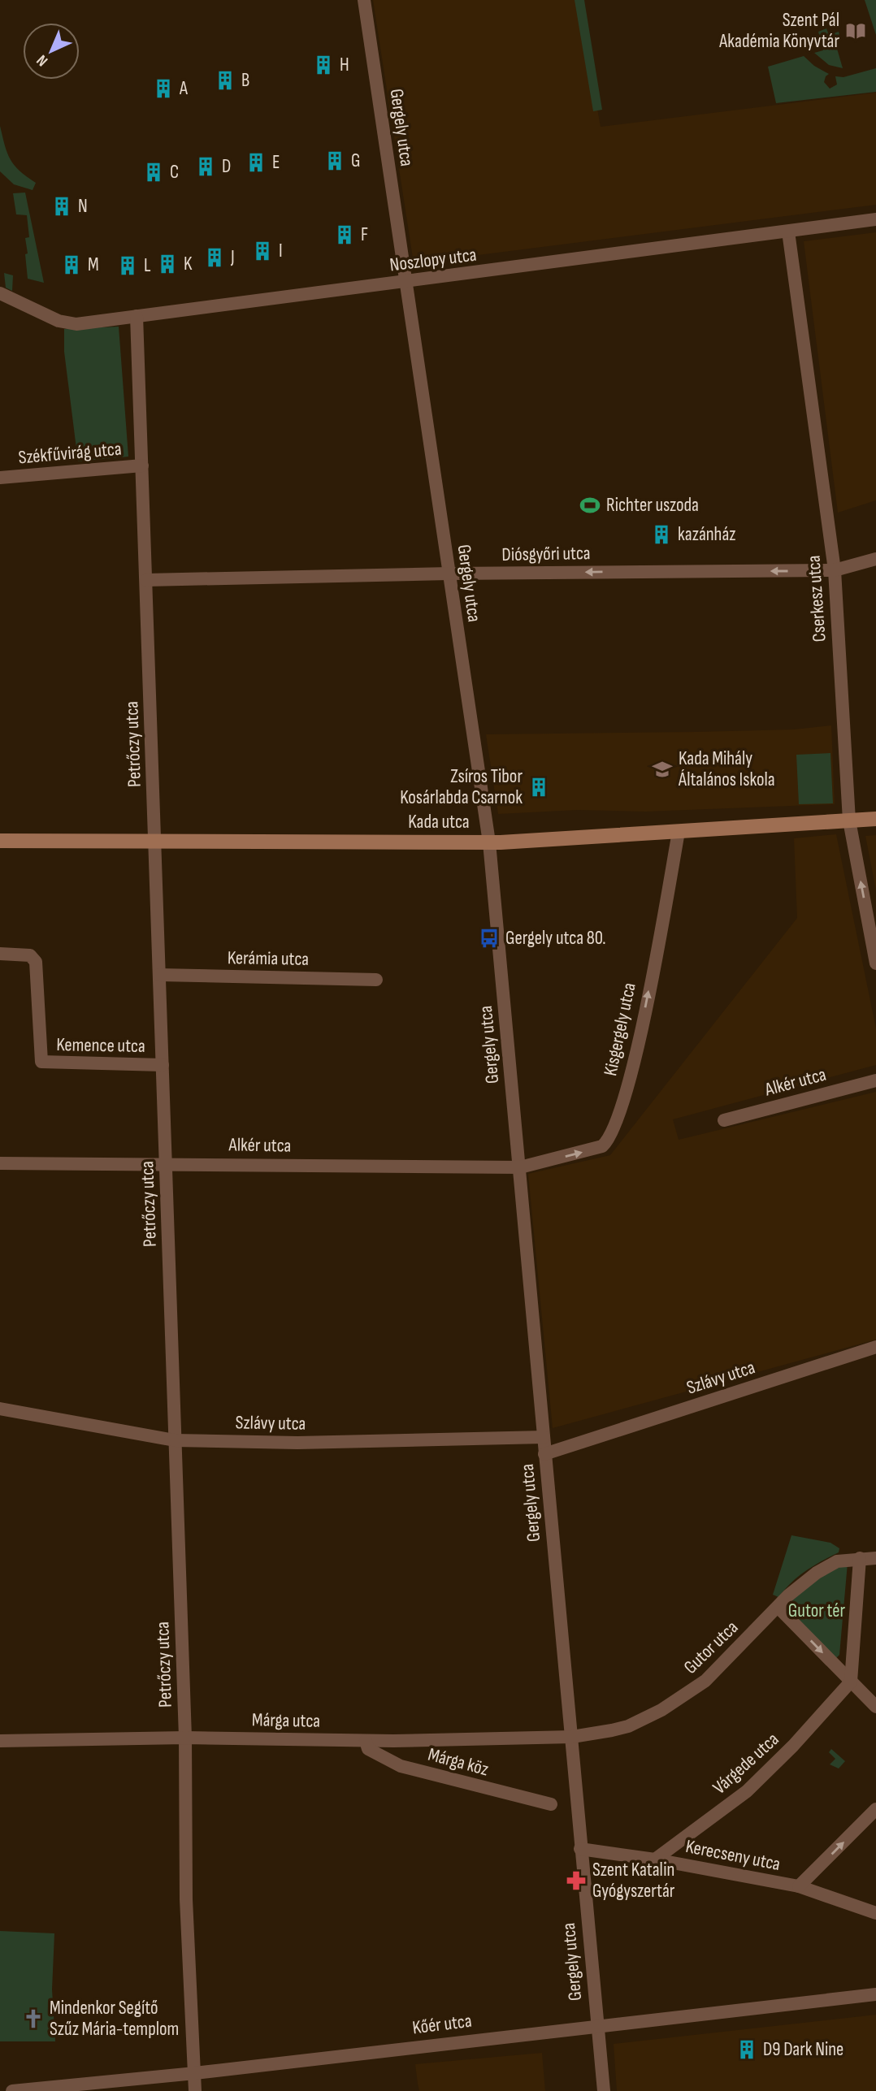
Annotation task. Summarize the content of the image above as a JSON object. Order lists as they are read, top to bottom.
{
  "streets": {
    "street": [
      "Gergely utca",
      "Noszlopy utca",
      "Székfűvirág utca",
      "Diósgyőri utca",
      "Cserkesz utca",
      "Petrőczy utca",
      "Kada utca",
      "Kerámia utca",
      "Kisgergely utca",
      "Kemence utca",
      "Alkér utca",
      "Szlávy utca",
      "Gutor utca",
      "Márga utca",
      "Márga köz",
      "Várgede utca",
      "Kerecseny utca",
      "Kőér utca"
    ]
  },
  "crossings": [
    ["Gergely utca", "Noszlopy utca"],
    ["Gergely utca", "Diósgyőri utca"],
    ["Gergely utca", "Kada utca"],
    ["Gergely utca", "Kisgergely utca"],
    ["Gergely utca", "Alkér utca"],
    ["Gergely utca", "Szlávy utca"],
    ["Gergely utca", "Gutor utca"],
    ["Gergely utca", "Márga utca"],
    ["Gergely utca", "Kerecseny utca"],
    ["Gergely utca", "Kőér utca"],
    ["Noszlopy utca", "Cserkesz utca"],
    ["Noszlopy utca", "Petrőczy utca"],
    ["Székfűvirág utca", "Petrőczy utca"],
    ["Diósgyőri utca", "Cserkesz utca"],
    ["Diósgyőri utca", "Petrőczy utca"],
    ["Cserkesz utca", "Kada utca"],
    ["Petrőczy utca", "Kada utca"],
    ["Petrőczy utca", "Kerámia utca"],
    ["Petrőczy utca", "Kemence utca"],
    ["Petrőczy utca", "Alkér utca"],
    ["Petrőczy utca", "Szlávy utca"],
    ["Petrőczy utca", "Márga utca"],
    ["Petrőczy utca", "Kőér utca"],
    ["Kada utca", "Kisgergely utca"],
    ["Kisgergely utca", "Alkér utca"],
    ["Gutor utca", "Márga utca"],
    ["Márga utca", "Márga köz"],
    ["Várgede utca", "Kerecseny utca"]
  ],
  "one_way": ["Diósgyőri utca", "Kisgergely utca"],
  "parks": ["Gutor tér"],
  "places": {
    "library": ["Szent Pál Akadémia Könyvtár"],
    "building": [
      "H",
      "B",
      "A",
      "G",
      "E",
      "D",
      "C",
      "N",
      "F",
      "I",
      "J",
      "K",
      "M",
      "L",
      "kazánház",
      "Zsíros Tibor Kosárlabda Csarnok",
      "D9 Dark Nine"
    ],
    "sports": ["Richter uszoda"],
    "school or university": ["Kada Mihály Általános Iskola"],
    "bus stop": ["Gergely utca 80."],
    "pharmacy": ["Szent Katalin Gyógyszertár"],
    "church": ["Mindenkor Segítő Szűz Mária-templom"]
  },
  "north": "bottom left"
}
